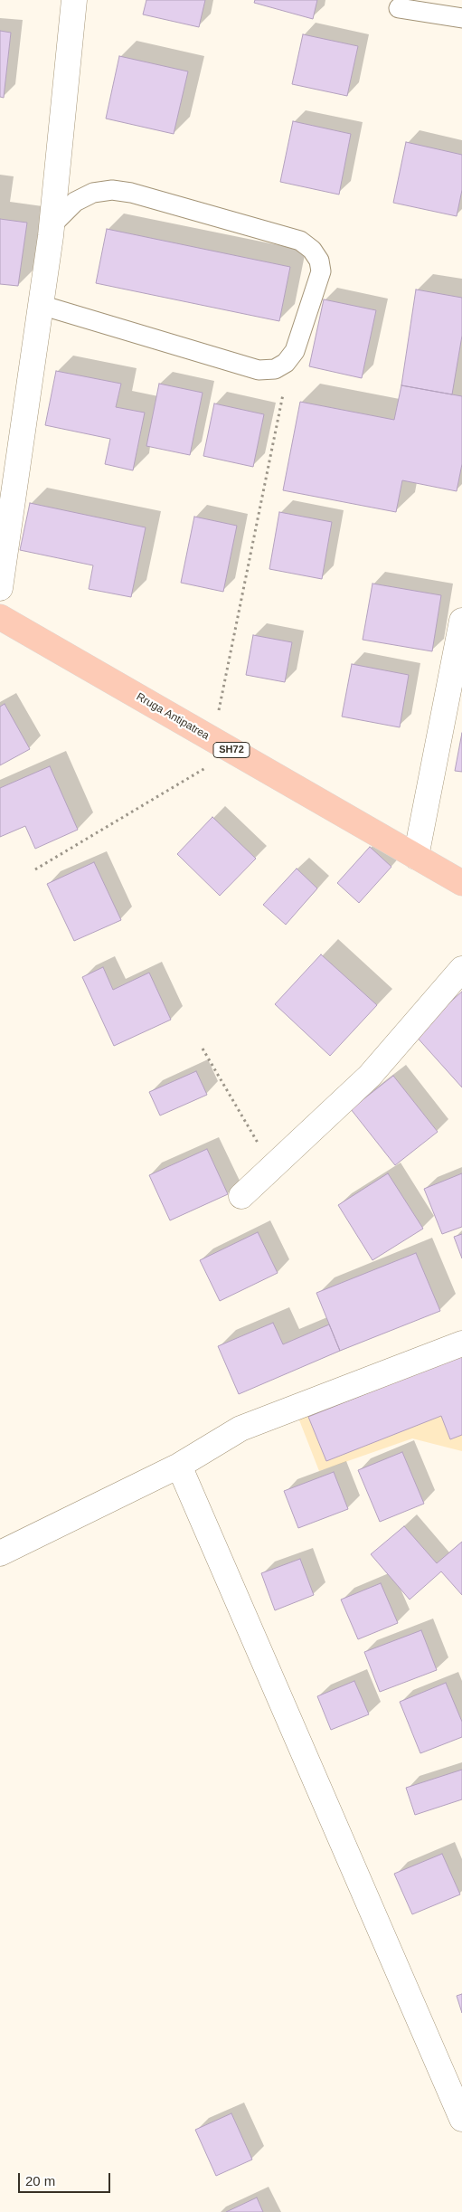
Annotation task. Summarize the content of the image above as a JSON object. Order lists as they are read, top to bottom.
{
  "streets": {
    "main road": ["Rruga Antipatrea", "SH72"]
  },
  "scale_bar": "20 m"
}
